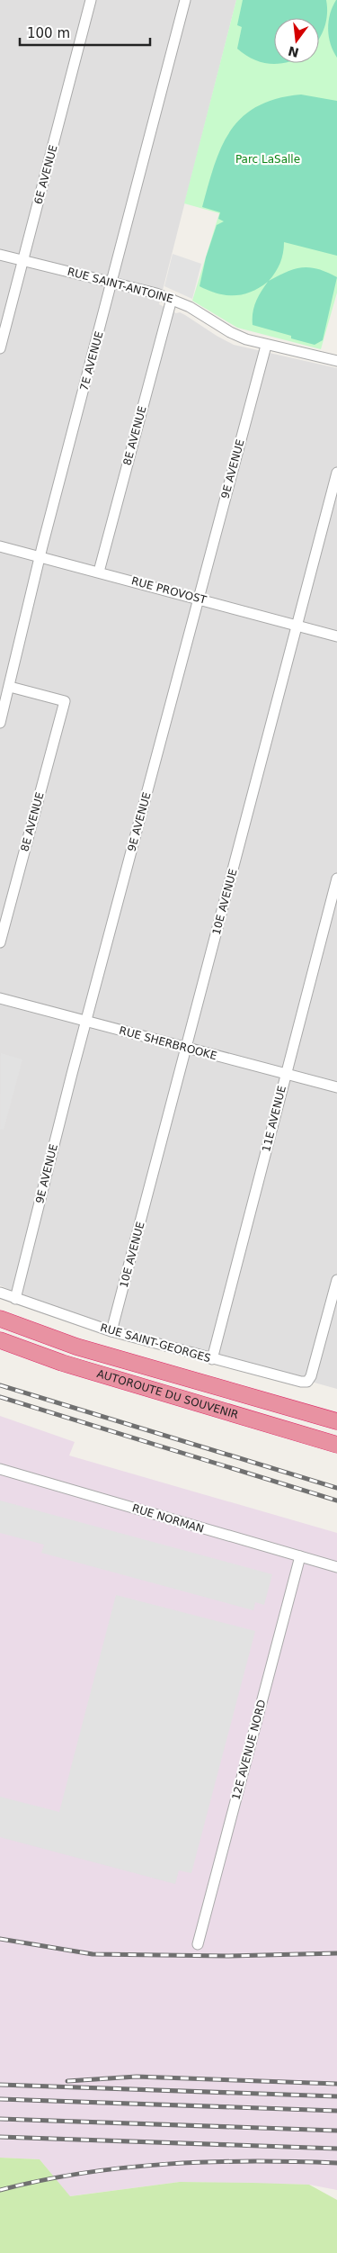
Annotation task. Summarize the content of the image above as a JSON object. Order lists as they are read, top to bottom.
{
  "streets": {
    "highway": ["AUTOROUTE DU SOUVENIR"],
    "street": [
      "6E AVENUE",
      "RUE SAINT-ANTOINE",
      "7E AVENUE",
      "8E AVENUE",
      "9E AVENUE",
      "RUE PROVOST",
      "10E AVENUE",
      "RUE SHERBROOKE",
      "11E AVENUE",
      "RUE SAINT-GEORGES",
      "RUE NORMAN",
      "12E AVENUE NORD"
    ]
  },
  "crossings": [
    ["6E AVENUE", "RUE SAINT-ANTOINE"],
    ["RUE SAINT-ANTOINE", "7E AVENUE"],
    ["RUE SAINT-ANTOINE", "8E AVENUE"],
    ["RUE SAINT-ANTOINE", "9E AVENUE"],
    ["7E AVENUE", "8E AVENUE"],
    ["7E AVENUE", "RUE PROVOST"],
    ["8E AVENUE", "RUE PROVOST"],
    ["9E AVENUE", "RUE PROVOST"],
    ["9E AVENUE", "RUE SHERBROOKE"],
    ["9E AVENUE", "RUE SAINT-GEORGES"],
    ["RUE PROVOST", "10E AVENUE"],
    ["10E AVENUE", "RUE SHERBROOKE"],
    ["10E AVENUE", "RUE SAINT-GEORGES"],
    ["RUE SHERBROOKE", "11E AVENUE"],
    ["11E AVENUE", "RUE SAINT-GEORGES"],
    ["RUE NORMAN", "12E AVENUE NORD"]
  ],
  "parks": ["Parc LaSalle"],
  "scale_bar": "100 m",
  "north": "bottom"
}
